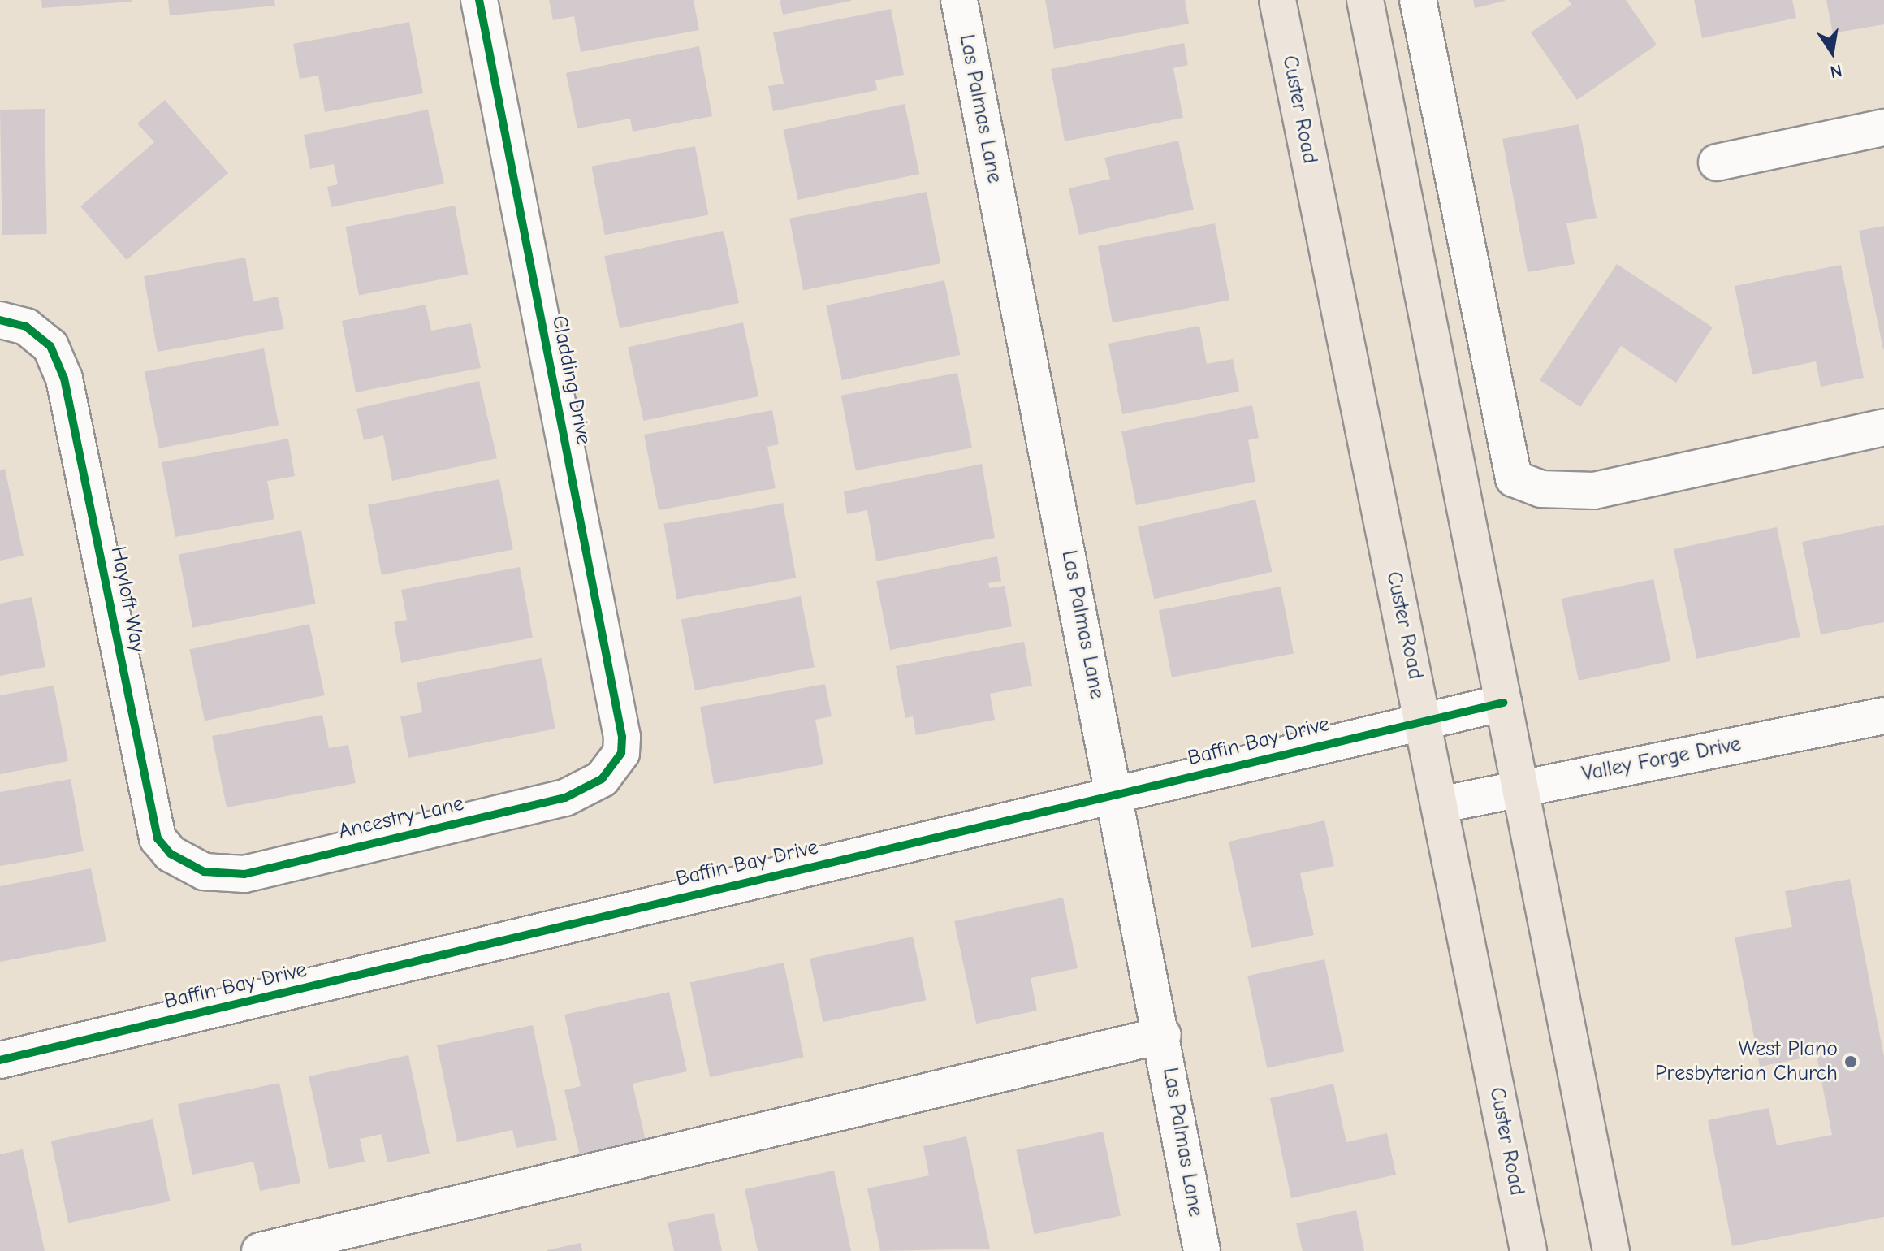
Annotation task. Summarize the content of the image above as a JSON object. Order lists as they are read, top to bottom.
{
  "streets": {
    "main road": ["Custer Road"],
    "street": [
      "Las Palmas Lane",
      "Cladding Drive",
      "Hayloft Way",
      "Baffin Bay Drive",
      "Valley Forge Drive",
      "Ancestry Lane"
    ]
  },
  "crossings": [
    ["Las Palmas Lane", "Baffin Bay Drive"],
    ["Custer Road", "Baffin Bay Drive"],
    ["Custer Road", "Valley Forge Drive"],
    ["Cladding Drive", "Ancestry Lane"],
    ["Hayloft Way", "Ancestry Lane"]
  ],
  "places": ["West Plano Presbyterian Church"],
  "north": "bottom"
}
